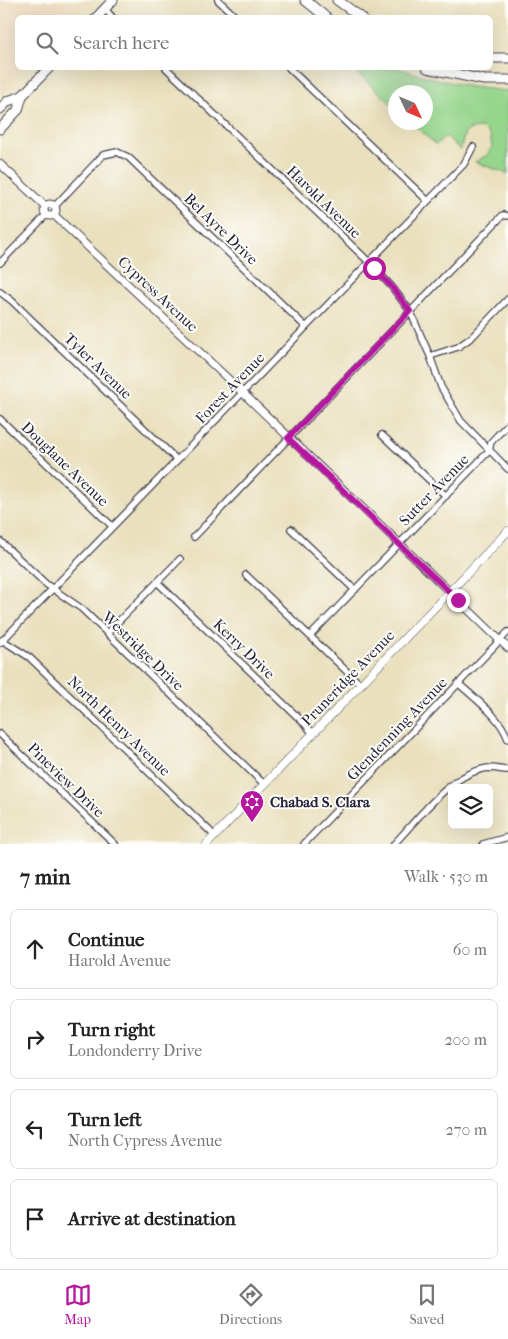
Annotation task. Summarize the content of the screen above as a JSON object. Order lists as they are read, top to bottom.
{
  "streets": {
    "main road": ["Pruneridge Avenue"],
    "street": [
      "Harold Avenue",
      "Bel Ayre Drive",
      "Cypress Avenue",
      "Tyler Avenue",
      "Forest Avenue",
      "Douglane Avenue",
      "Sutter Avenue",
      "Kerry Drive",
      "Westridge Drive",
      "North Henry Avenue",
      "Glendenning Avenue",
      "Pineview Drive"
    ]
  },
  "crossings": [
    ["Harold Avenue", "Forest Avenue"],
    ["Harold Avenue", "Sutter Avenue"],
    ["Bel Ayre Drive", "Cypress Avenue"],
    ["Bel Ayre Drive", "Forest Avenue"],
    ["Cypress Avenue", "Forest Avenue"],
    ["Cypress Avenue", "Sutter Avenue"],
    ["Cypress Avenue", "Pruneridge Avenue"],
    ["Cypress Avenue", "Glendenning Avenue"],
    ["Tyler Avenue", "Forest Avenue"],
    ["Forest Avenue", "Douglane Avenue"],
    ["Forest Avenue", "Westridge Drive"],
    ["Forest Avenue", "North Henry Avenue"],
    ["Kerry Drive", "Pruneridge Avenue"],
    ["Westridge Drive", "Pruneridge Avenue"],
    ["Pruneridge Avenue", "North Henry Avenue"]
  ],
  "places": {
    "synagogue": ["Chabad S. Clara"]
  },
  "north": "bottom right",
  "page": {
    "search": "Search here",
    "heading": ["7 min", "Walk · 530 m"],
    "list": [
      ["Continue", "Harold Avenue", "60 m"],
      ["Turn right", "Londonderry Drive", "200 m"],
      ["Turn left", "North Cypress Avenue", "270 m"],
      "Arrive at destination"
    ],
    "nav": ["Map", "Directions", "Saved"]
  }
}
